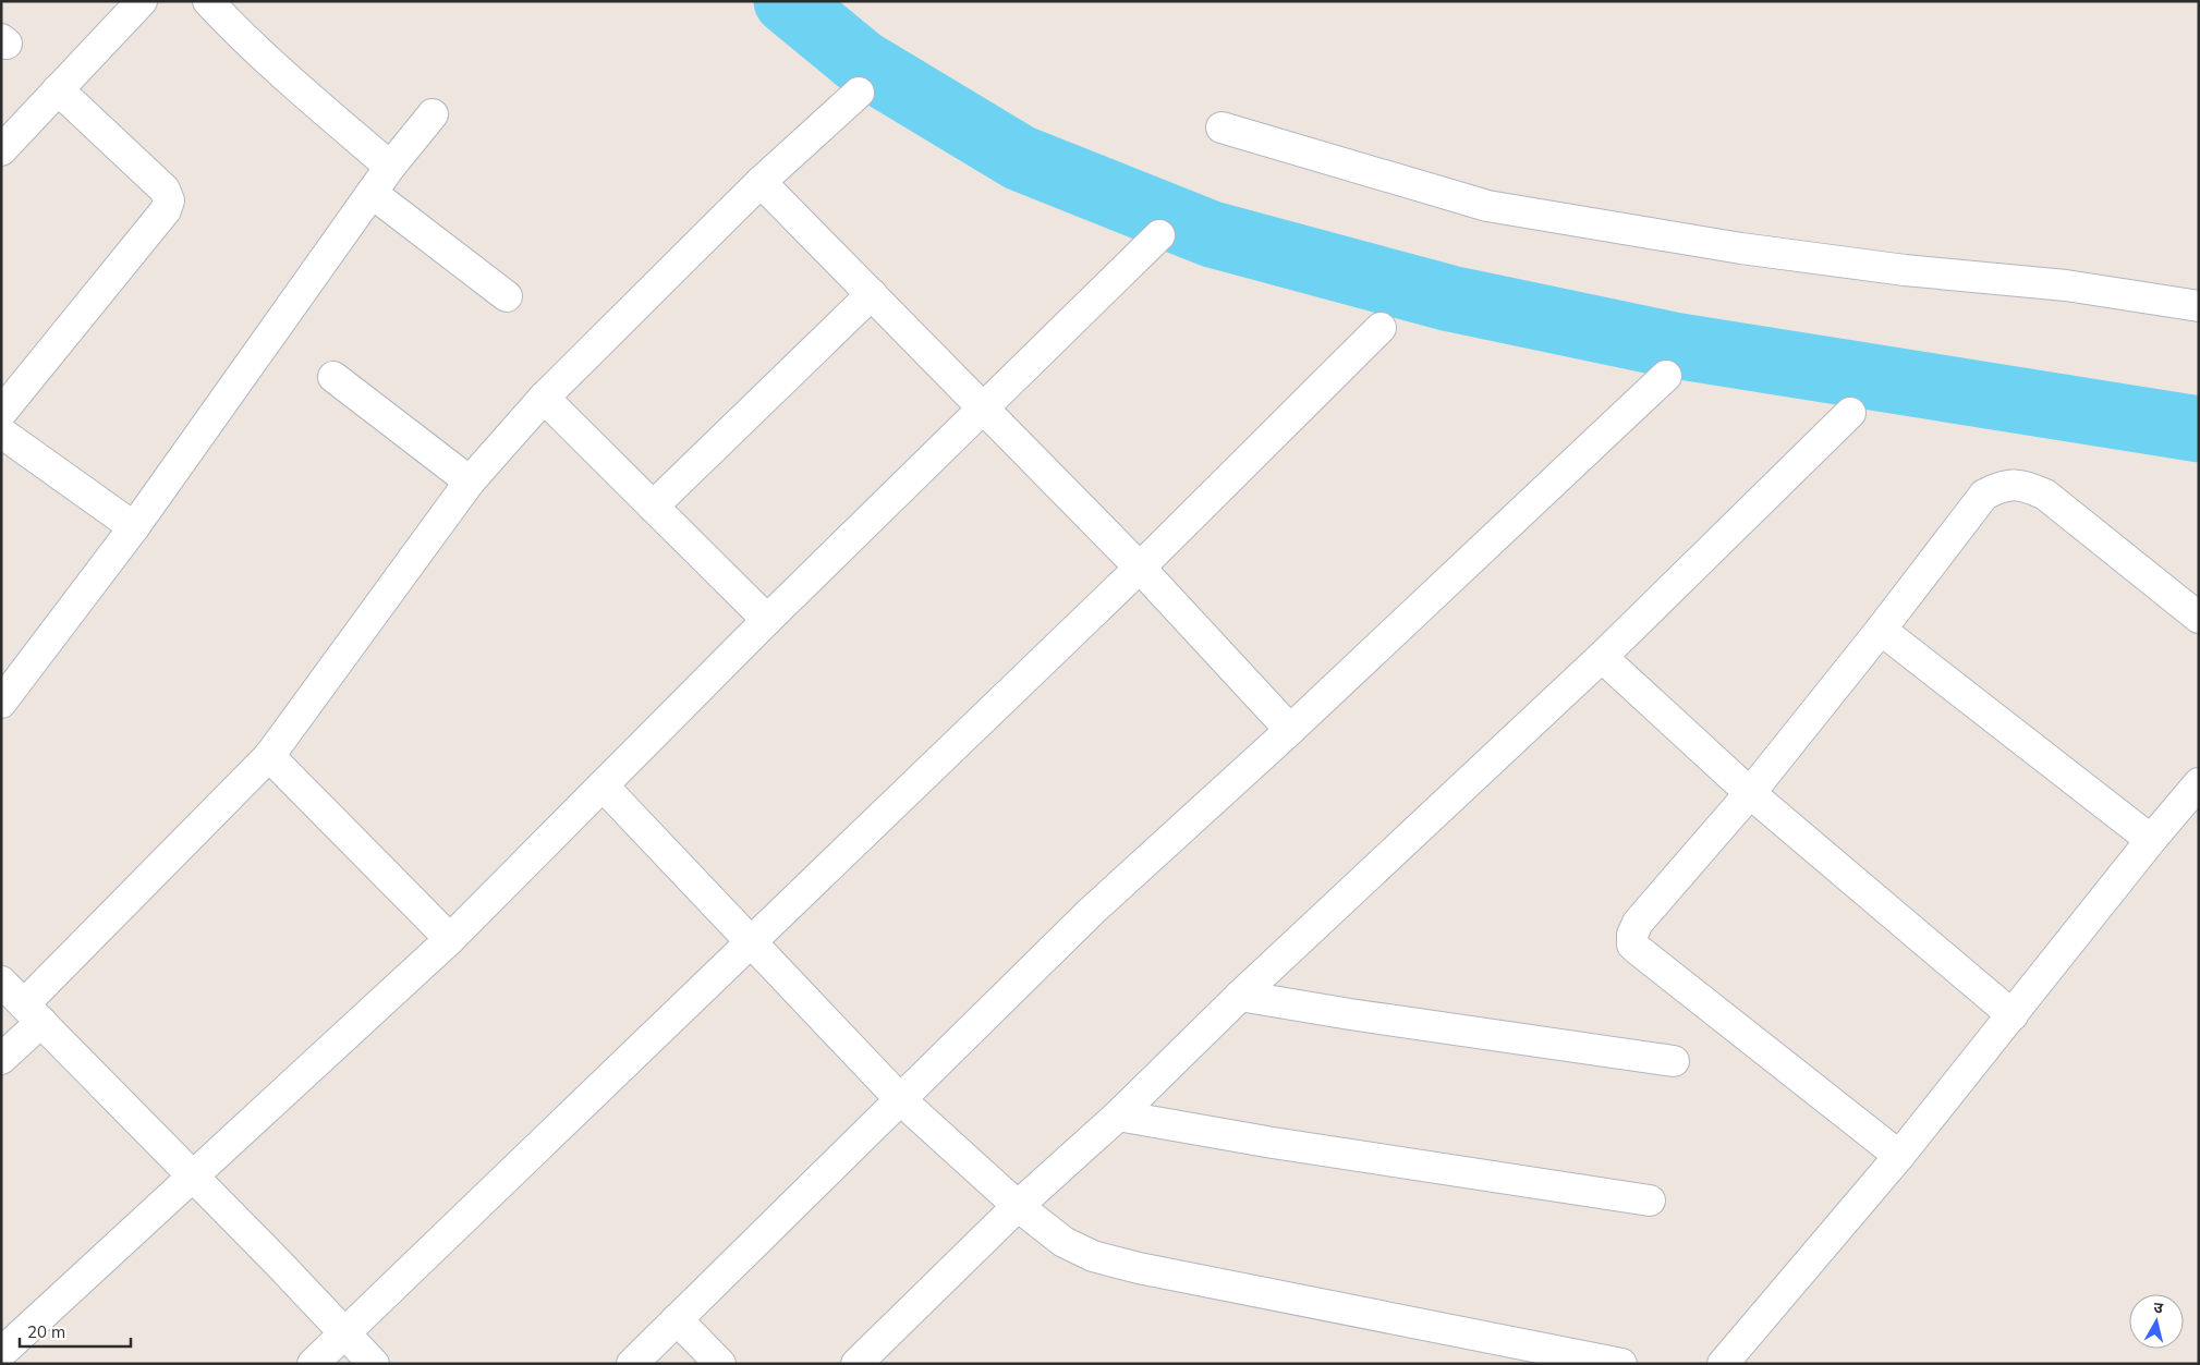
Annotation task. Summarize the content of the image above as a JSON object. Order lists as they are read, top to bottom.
{
  "scale_bar": "20 m",
  "north": "top"
}
